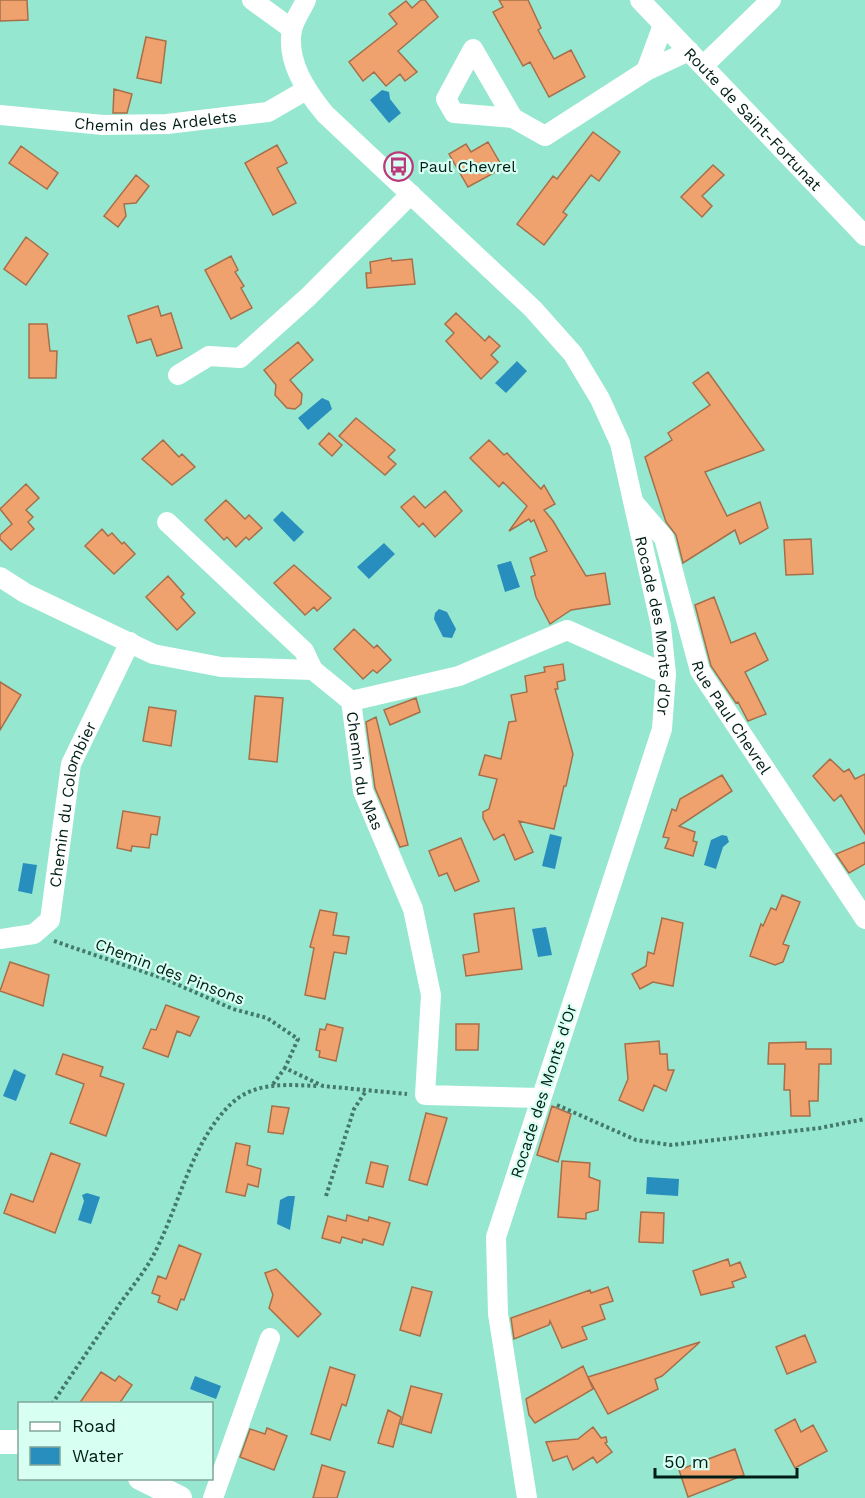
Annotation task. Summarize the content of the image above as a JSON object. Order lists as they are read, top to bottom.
{
  "streets": {
    "street": [
      "Route de Saint-Fortunat",
      "Chemin des Ardelets",
      "Rocade des Monts d'Or",
      "Rue Paul Chevrel",
      "Chemin du Mas",
      "Chemin du Colombier"
    ],
    "path": ["Chemin des Pinsons"]
  },
  "crossings": [
    ["Chemin des Ardelets", "Rocade des Monts d'Or"],
    ["Rocade des Monts d'Or", "Rue Paul Chevrel"],
    ["Chemin du Colombier", "Chemin des Pinsons"]
  ],
  "places": {
    "bus stop": ["Paul Chevrel"]
  },
  "legend": ["Road", "Water"],
  "scale_bar": "50 m"
}
